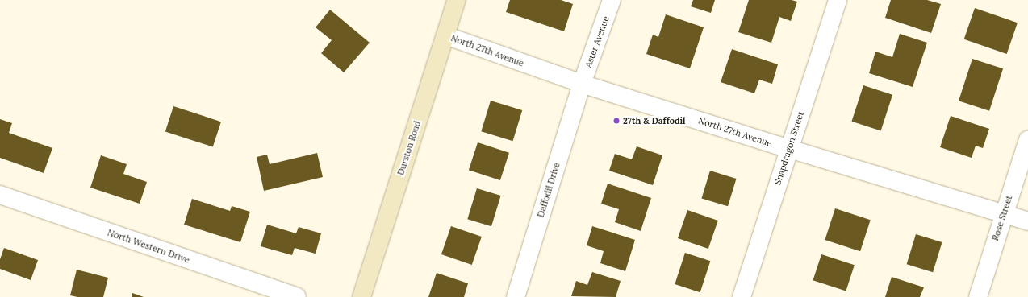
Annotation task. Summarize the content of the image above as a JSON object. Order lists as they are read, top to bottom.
{
  "streets": {
    "main road": ["Durston Road"],
    "street": [
      "Aster Avenue",
      "North 27th Avenue",
      "Snapdragon Street",
      "Daffodil Drive",
      "Rose Street",
      "North Western Drive"
    ]
  },
  "crossings": [
    ["Aster Avenue", "North 27th Avenue"],
    ["Aster Avenue", "Daffodil Drive"],
    ["North 27th Avenue", "Durston Road"],
    ["North 27th Avenue", "Snapdragon Street"],
    ["North 27th Avenue", "Daffodil Drive"],
    ["North 27th Avenue", "Rose Street"]
  ],
  "places": ["27th & Daffodil"]
}
